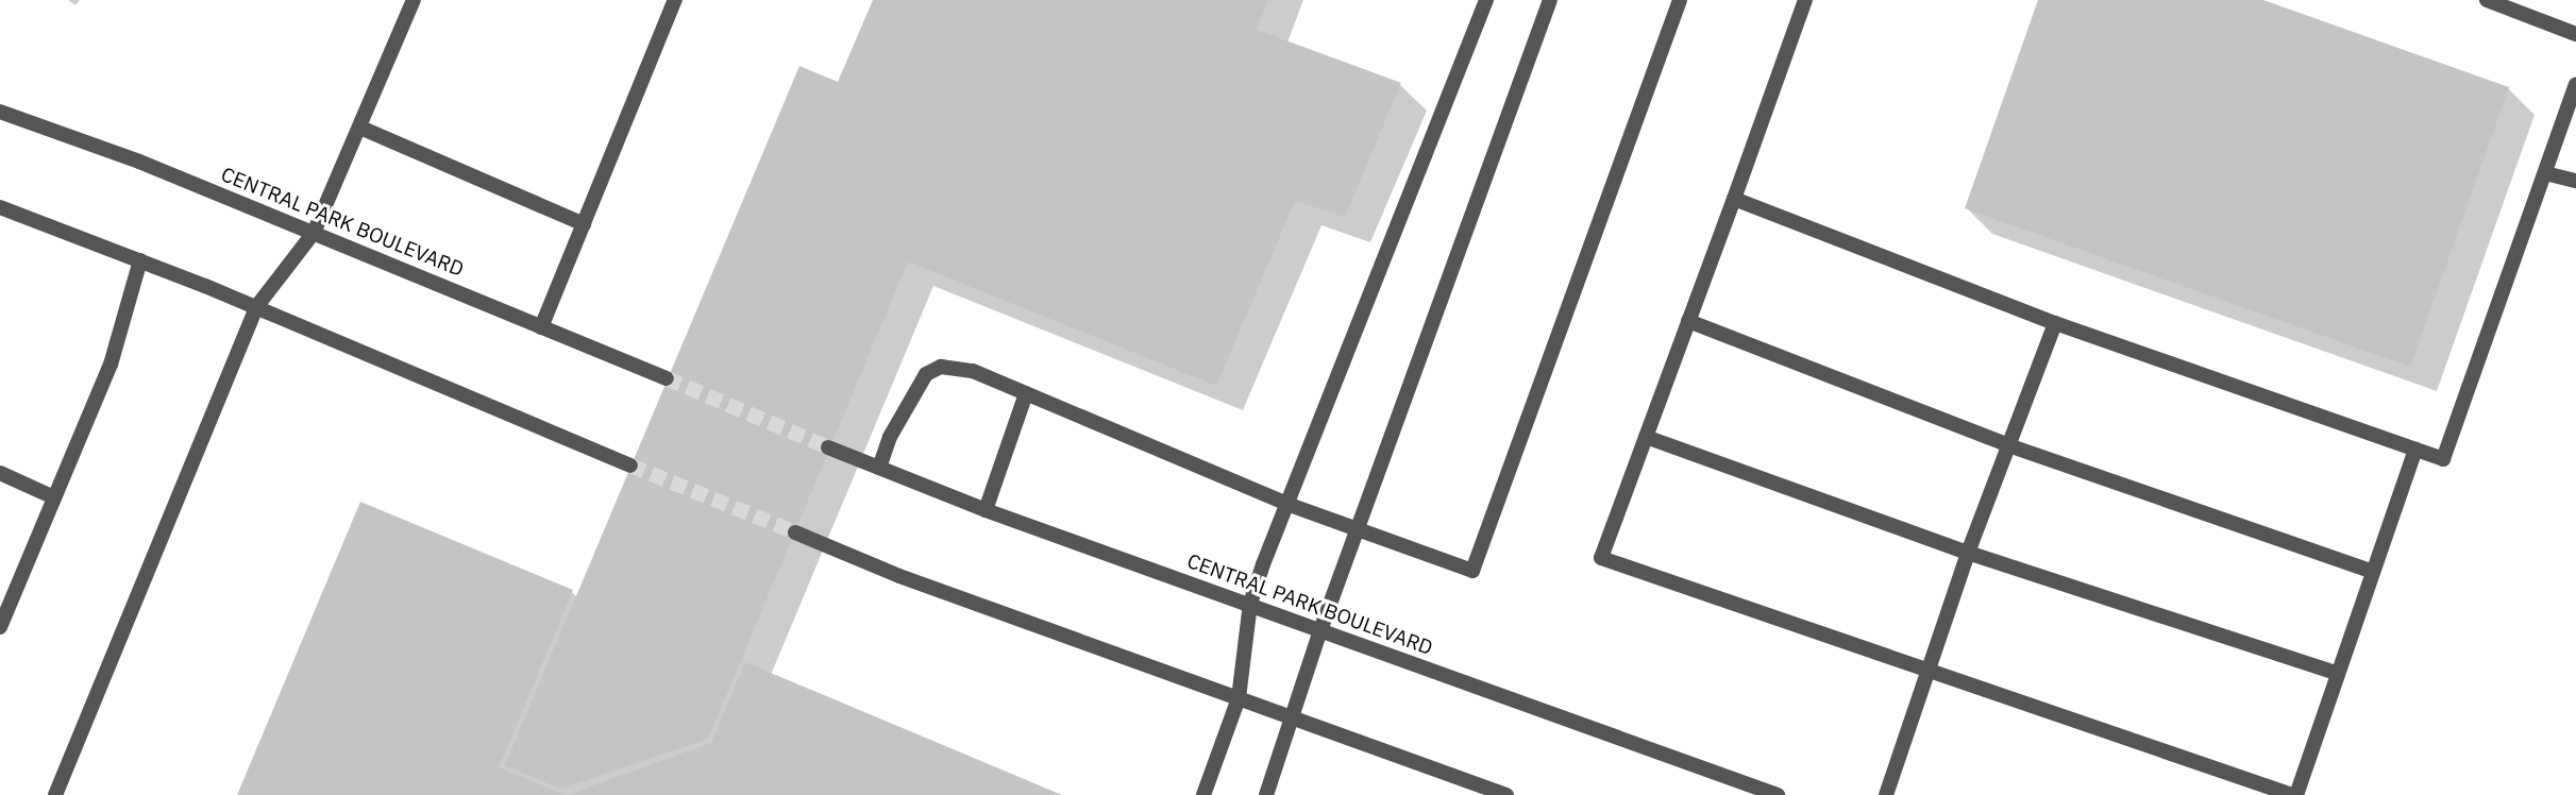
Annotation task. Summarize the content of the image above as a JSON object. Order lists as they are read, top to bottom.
{
  "streets": {
    "street": ["CENTRAL PARK BOULEVARD"]
  }
}
